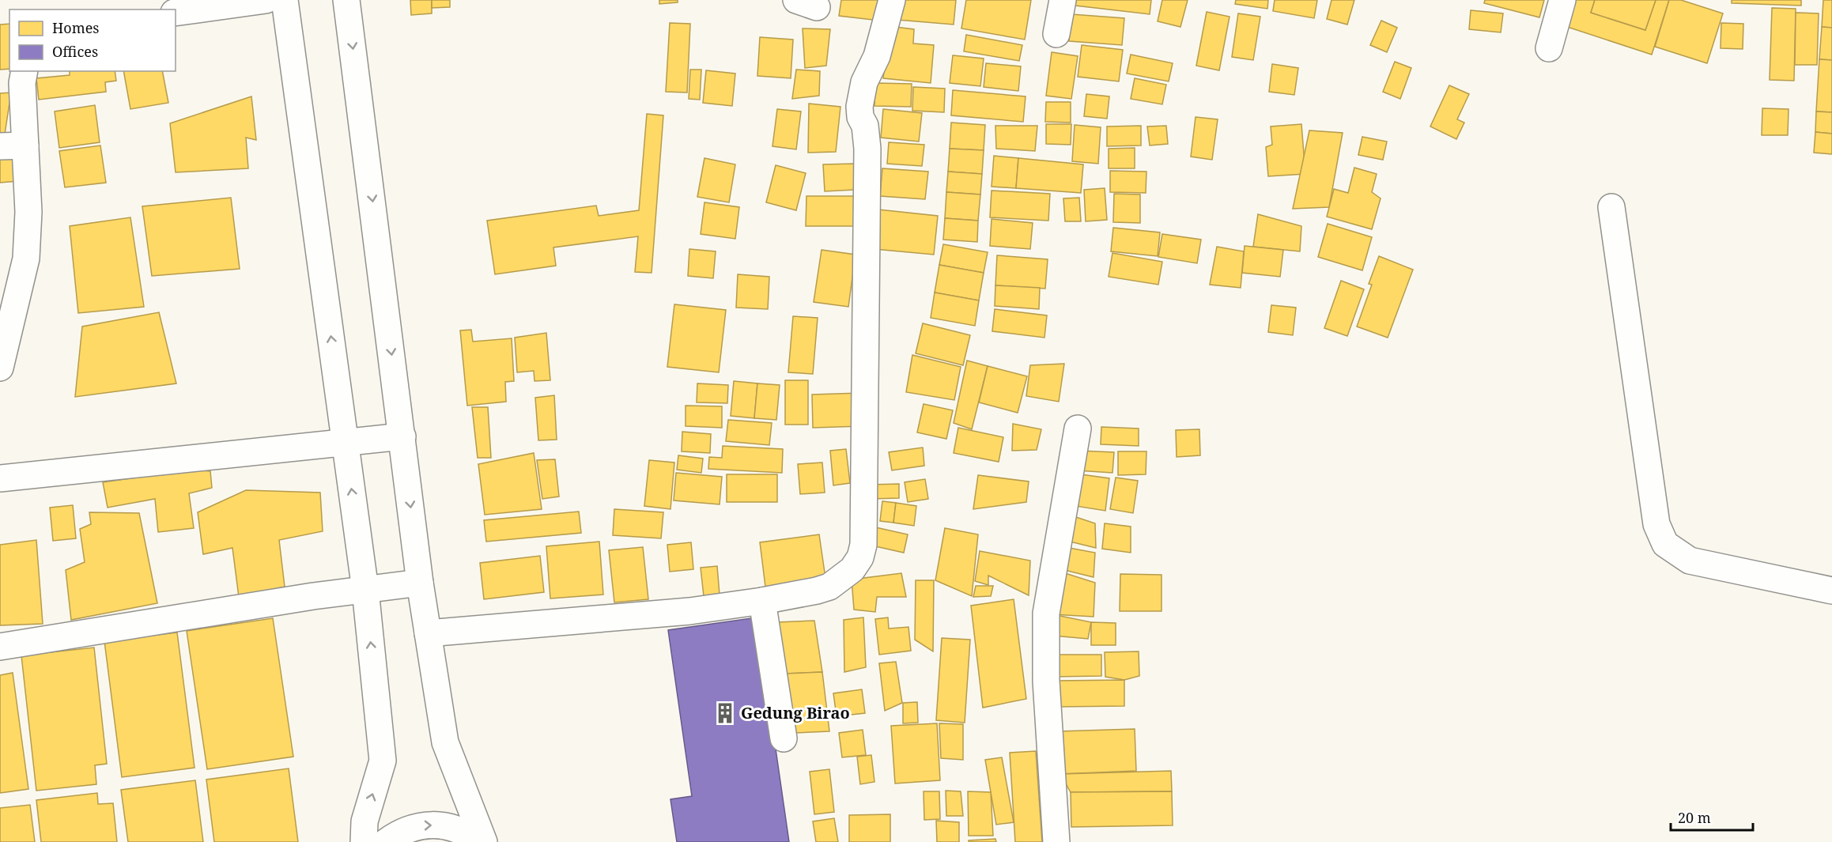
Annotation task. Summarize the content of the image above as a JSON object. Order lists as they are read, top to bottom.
{
  "places": {
    "building": ["Gedung Birao"]
  },
  "legend": ["Homes", "Offices"],
  "scale_bar": "20 m"
}
